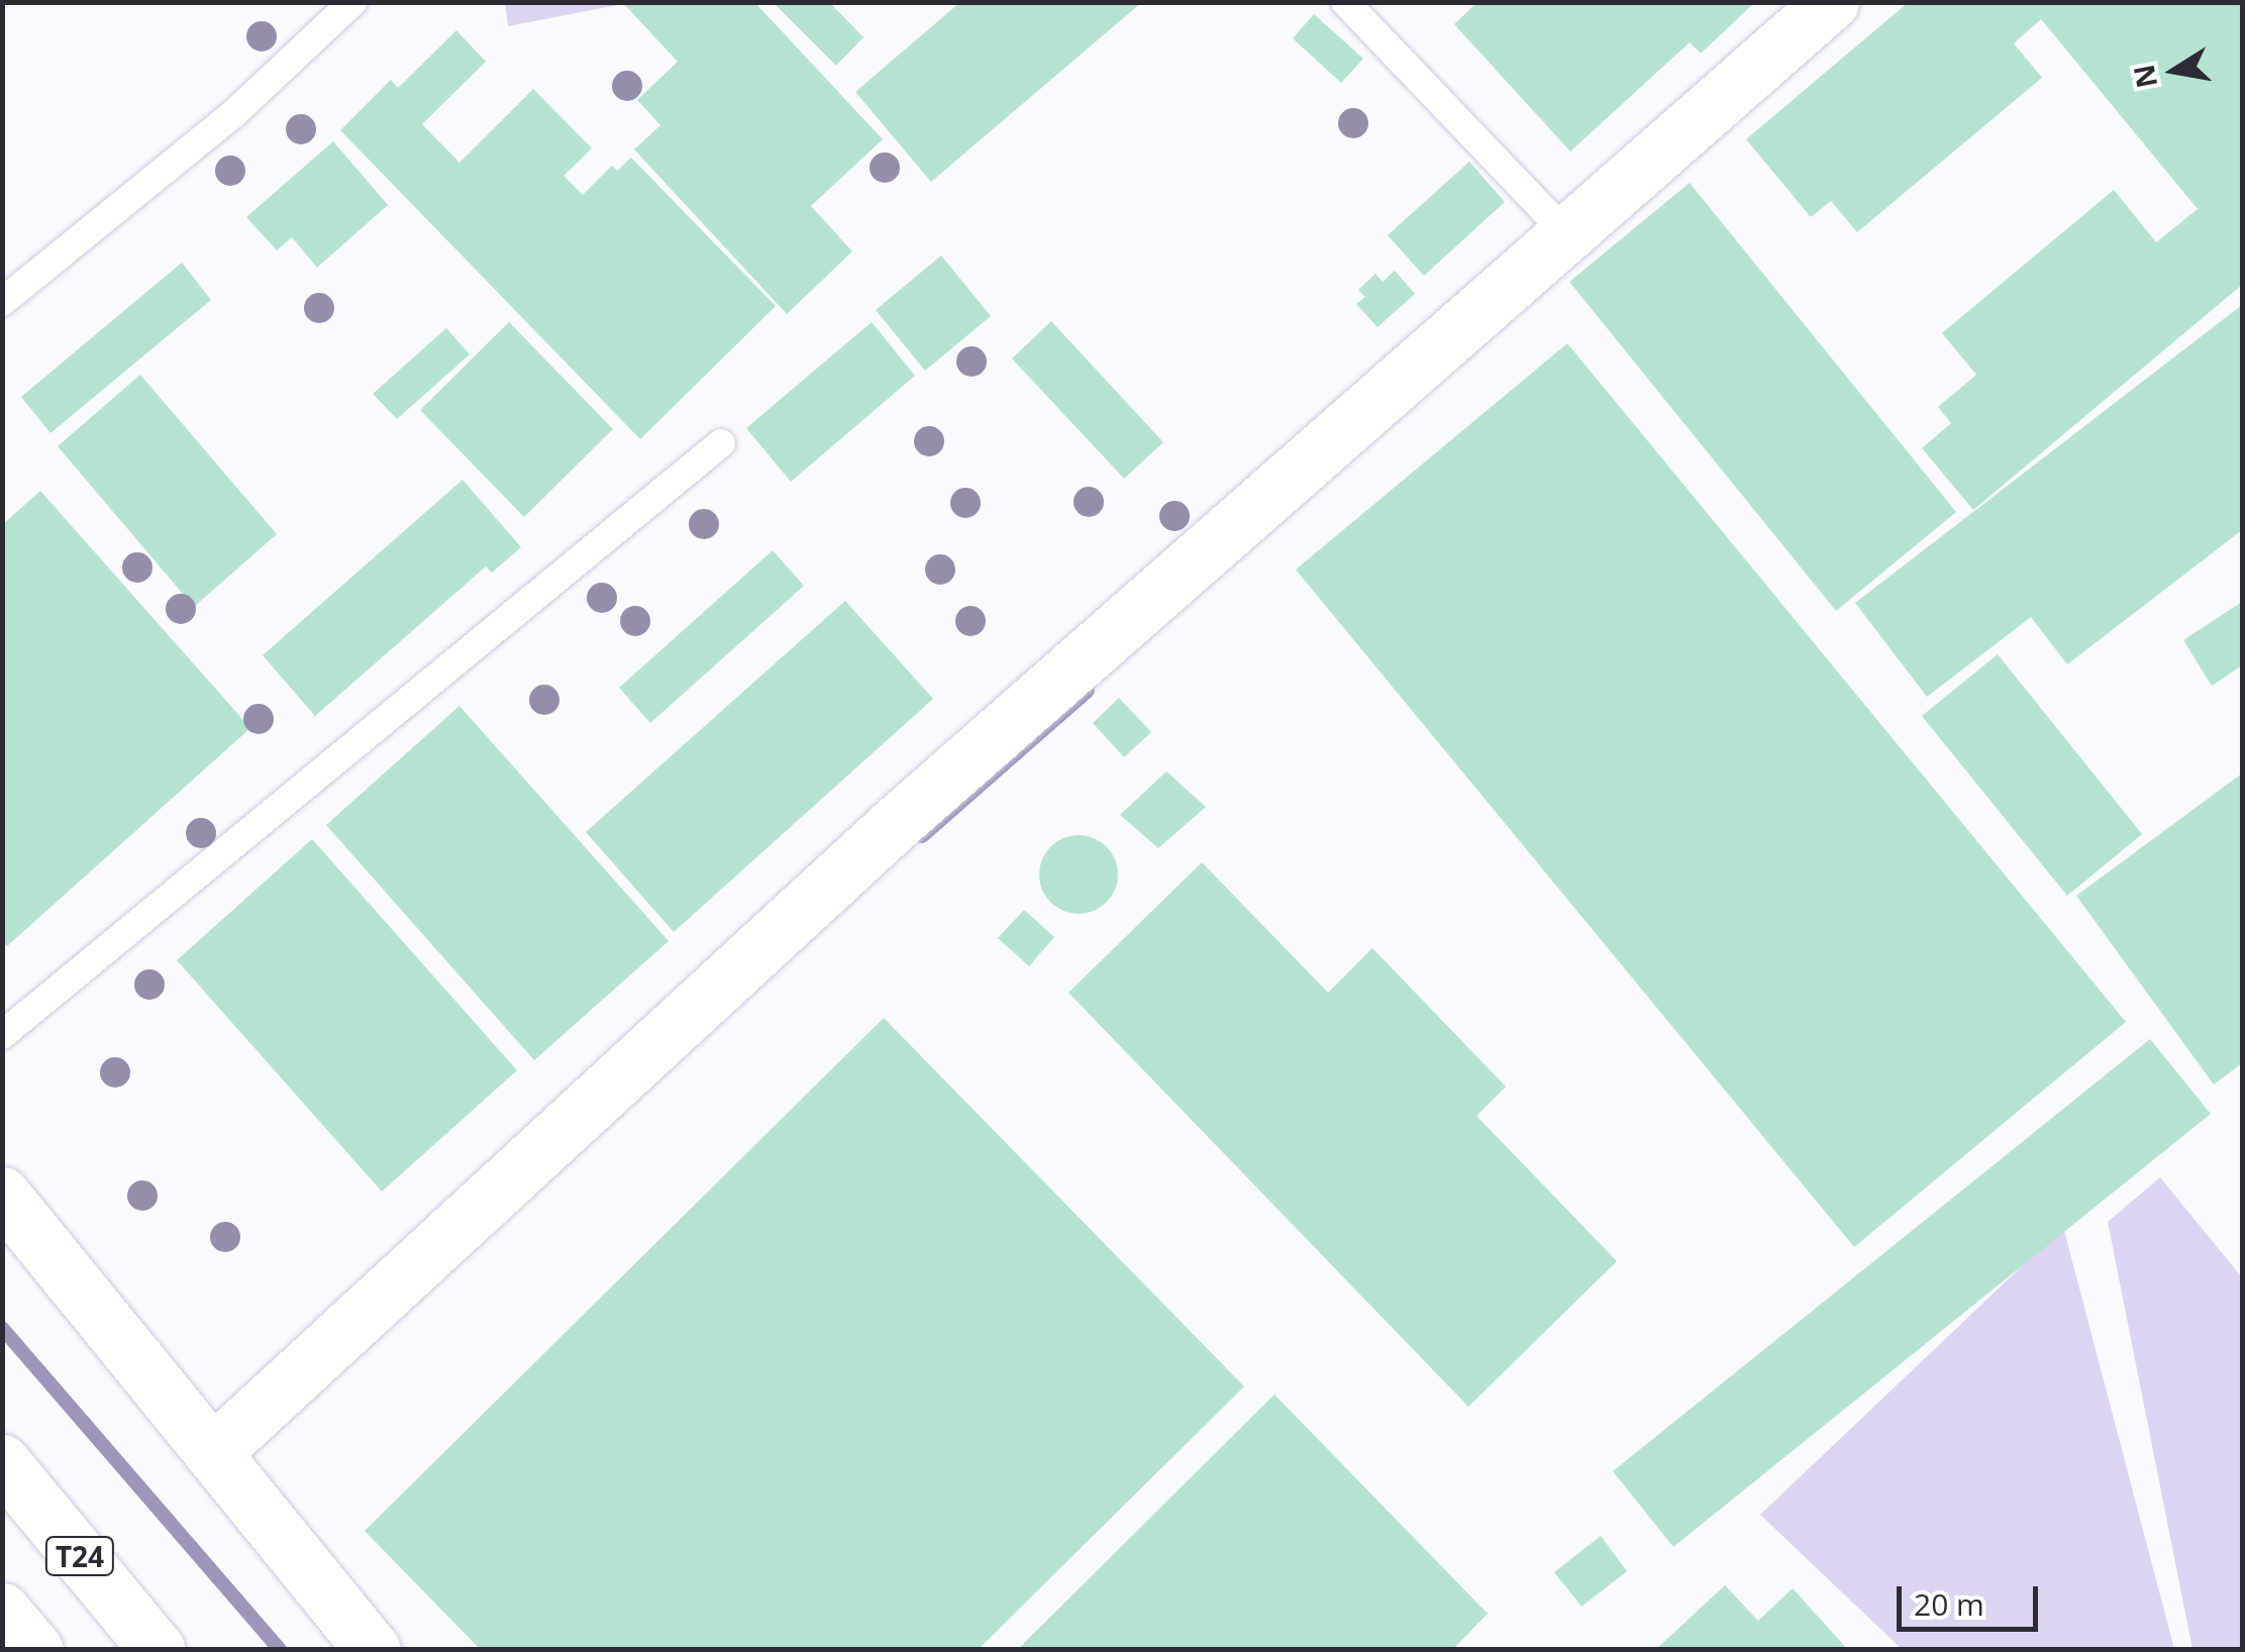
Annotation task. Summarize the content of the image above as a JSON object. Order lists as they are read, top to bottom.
{
  "streets": {
    "main road": ["T24"]
  },
  "scale_bar": "20 m",
  "north": "left"
}
